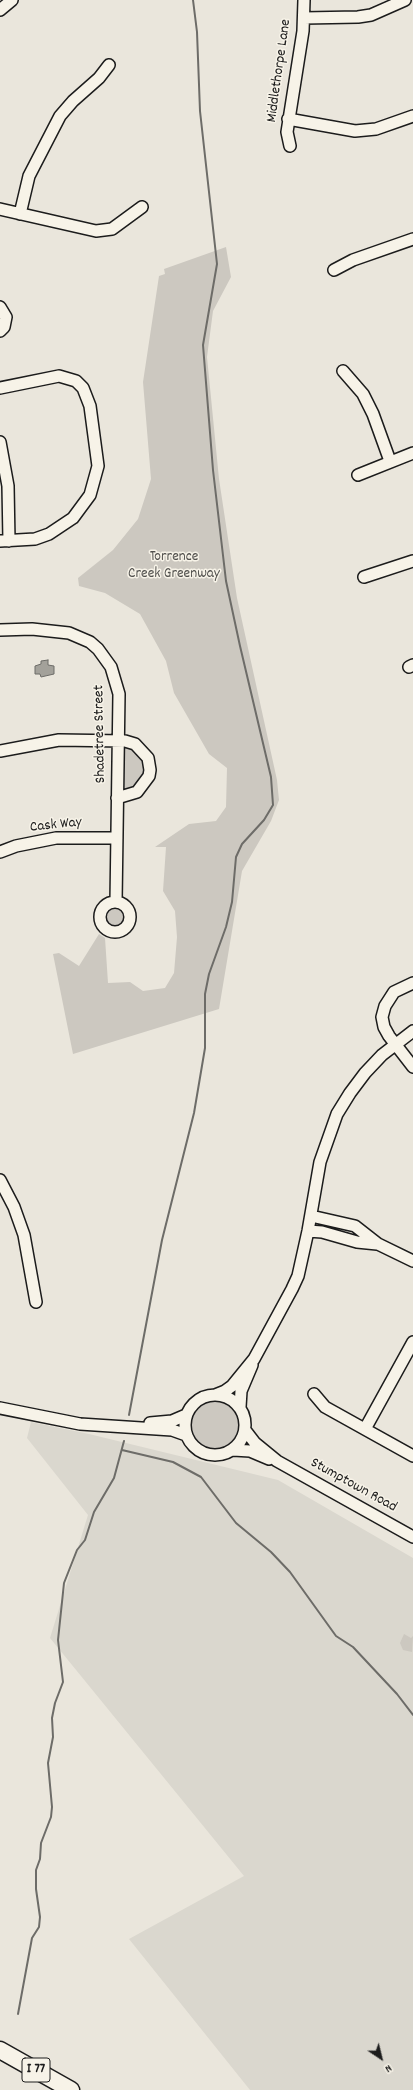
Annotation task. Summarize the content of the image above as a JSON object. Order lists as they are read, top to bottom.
{
  "streets": {
    "highway": ["I 77"],
    "street": [
      "Middlethorpe Lane",
      "Shadetree Street",
      "Cask Way",
      "Stumptown Road"
    ]
  },
  "crossings": [
    ["Shadetree Street", "Cask Way"]
  ],
  "parks": ["Torrence Creek Greenway"],
  "north": "bottom right"
}
